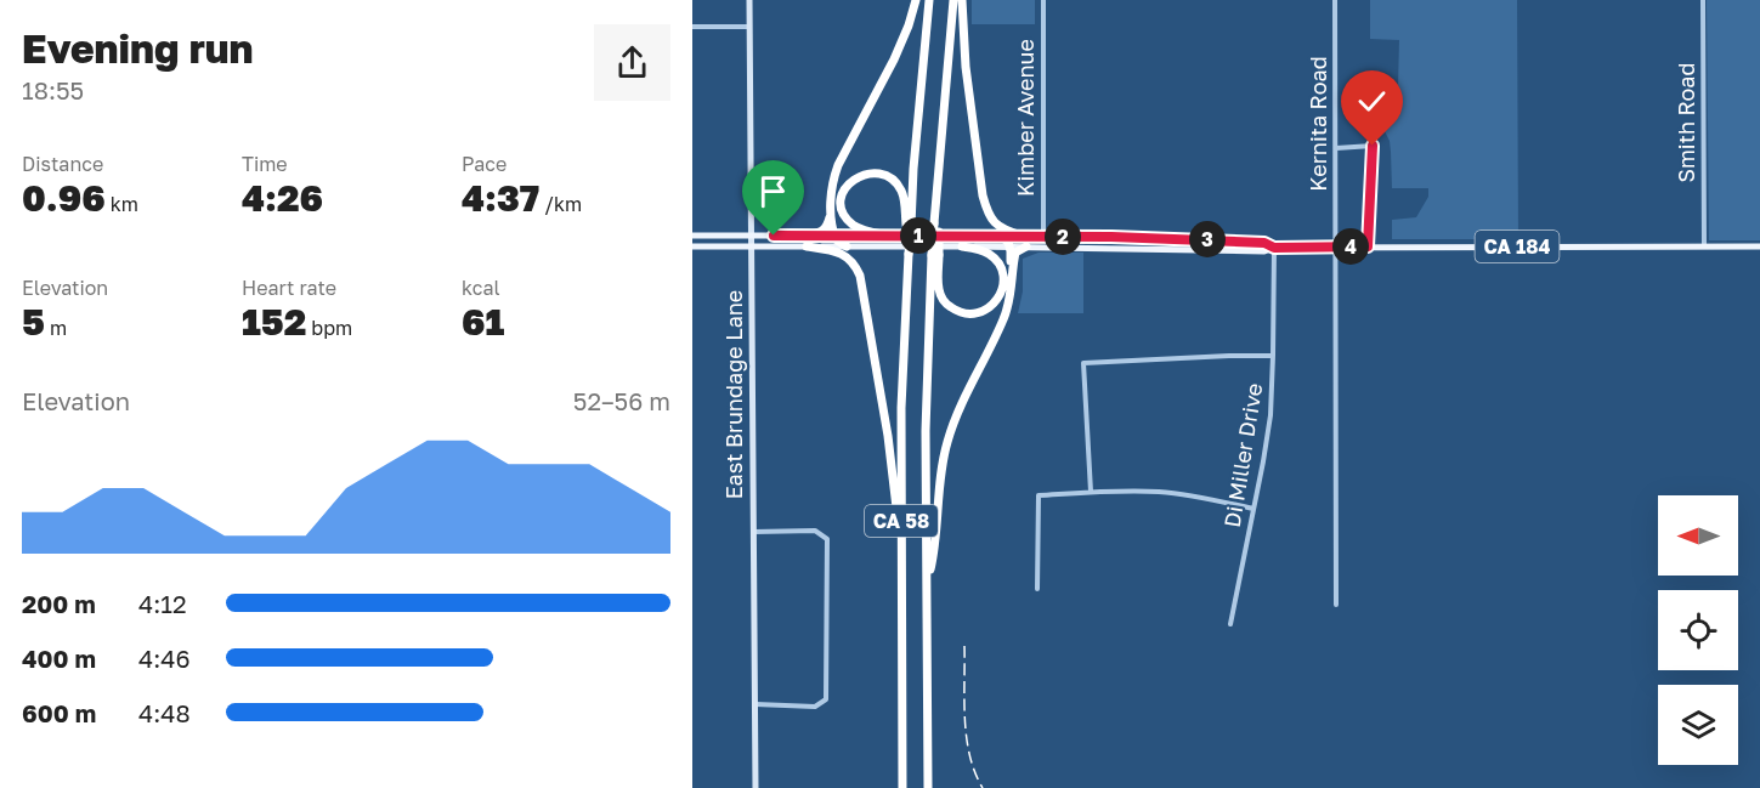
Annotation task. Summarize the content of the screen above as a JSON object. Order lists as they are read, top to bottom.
{
  "streets": {
    "highway": ["CA 58"],
    "main road": ["CA 184", "East Brundage Lane"],
    "street": [
      "Kimber Avenue",
      "Smith Road",
      "Kernita Road",
      "Di Miller Drive"
    ]
  },
  "crossings": [
    ["Kimber Avenue", "CA 184"],
    ["Smith Road", "CA 184"],
    ["Kernita Road", "CA 184"],
    ["CA 184", "East Brundage Lane"],
    ["CA 184", "Di Miller Drive"]
  ],
  "north": "left",
  "page": {
    "heading": ["Evening run", "18:55"],
    "stats": [
      ["Distance", "0.96 km"],
      ["Time", "4:26"],
      ["Pace", "4:37 /km"],
      ["Elevation", "5 m"],
      ["Heart rate", "152 bpm"],
      ["kcal", "61"]
    ],
    "pins": [
      "1",
      "2",
      "3",
      "4"
    ],
    "chart": ["Elevation", "52–56 m"],
    "list": [
      {
        "name": "200 m",
        "note": "4:12"
      },
      {
        "name": "400 m",
        "note": "4:46"
      },
      {
        "name": "600 m",
        "note": "4:48"
      }
    ]
  }
}
